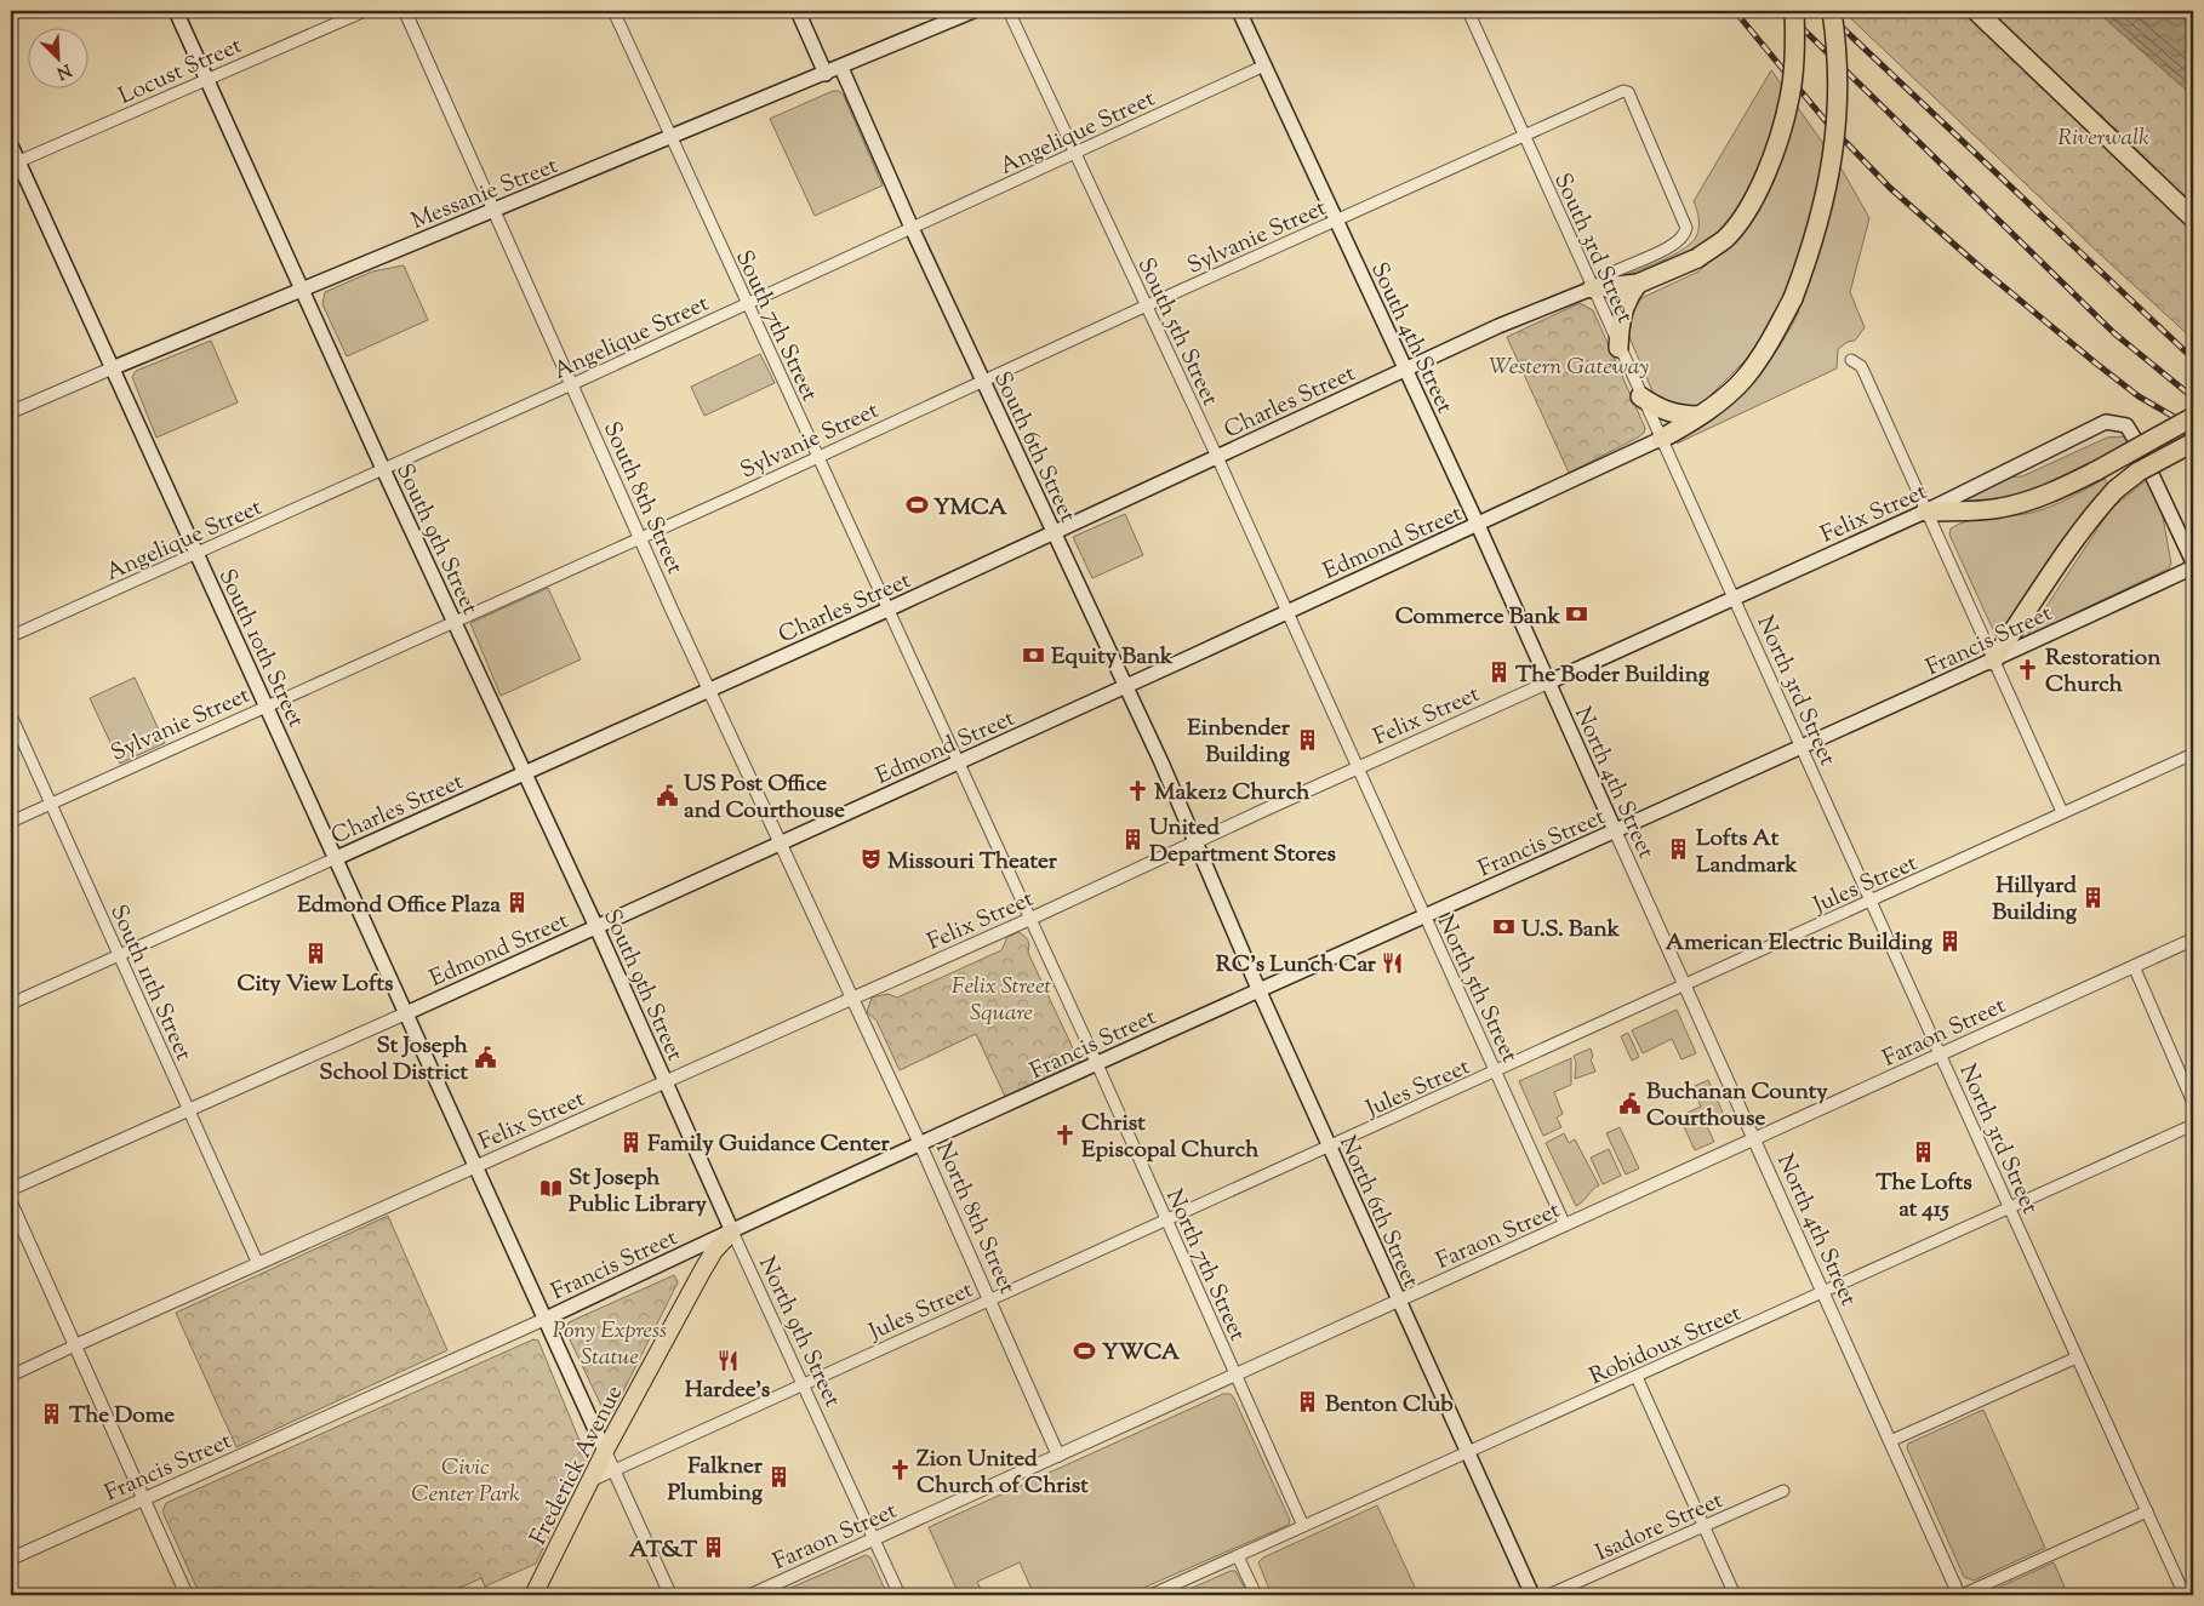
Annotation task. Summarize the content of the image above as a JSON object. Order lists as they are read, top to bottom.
{
  "streets": {
    "main road": [
      "Messanie Street",
      "South 4th Street",
      "Charles Street",
      "South 6th Street",
      "Felix Street",
      "South 9th Street",
      "Edmond Street",
      "Francis Street",
      "South 10th Street",
      "North 4th Street",
      "North 6th Street",
      "North 9th Street",
      "Frederick Avenue"
    ],
    "street": [
      "Locust Street",
      "Angelique Street",
      "Sylvanie Street",
      "South 3rd Street",
      "South 7th Street",
      "South 5th Street",
      "South 8th Street",
      "North 3rd Street",
      "Jules Street",
      "South 11th Street",
      "North 5th Street",
      "Faraon Street",
      "North 8th Street",
      "North 7th Street",
      "Robidoux Street",
      "Isadore Street"
    ]
  },
  "crossings": [
    ["Locust Street", "South 9th Street"],
    ["Locust Street", "South 10th Street"],
    ["Angelique Street", "South 7th Street"],
    ["Angelique Street", "South 5th Street"],
    ["Angelique Street", "South 4th Street"],
    ["Angelique Street", "South 6th Street"],
    ["Angelique Street", "South 8th Street"],
    ["Angelique Street", "South 9th Street"],
    ["Angelique Street", "South 10th Street"],
    ["Messanie Street", "South 7th Street"],
    ["Messanie Street", "South 6th Street"],
    ["Messanie Street", "South 8th Street"],
    ["Messanie Street", "South 9th Street"],
    ["Messanie Street", "South 10th Street"],
    ["Sylvanie Street", "South 3rd Street"],
    ["Sylvanie Street", "South 7th Street"],
    ["Sylvanie Street", "South 5th Street"],
    ["Sylvanie Street", "South 4th Street"],
    ["Sylvanie Street", "Charles Street"],
    ["Sylvanie Street", "South 6th Street"],
    ["Sylvanie Street", "South 8th Street"],
    ["Sylvanie Street", "South 9th Street"],
    ["Sylvanie Street", "South 10th Street"],
    ["Sylvanie Street", "South 11th Street"],
    ["South 3rd Street", "Charles Street"],
    ["South 3rd Street", "Felix Street"],
    ["South 3rd Street", "Edmond Street"],
    ["South 3rd Street", "North 3rd Street"],
    ["South 7th Street", "Charles Street"],
    ["South 7th Street", "Felix Street"],
    ["South 7th Street", "Edmond Street"],
    ["South 7th Street", "North 7th Street"],
    ["South 5th Street", "Charles Street"],
    ["South 5th Street", "Felix Street"],
    ["South 5th Street", "Edmond Street"],
    ["South 5th Street", "North 5th Street"],
    ["South 4th Street", "Charles Street"],
    ["South 4th Street", "Felix Street"],
    ["South 4th Street", "Edmond Street"],
    ["South 4th Street", "North 4th Street"],
    ["Charles Street", "South 6th Street"],
    ["Charles Street", "South 8th Street"],
    ["Charles Street", "South 9th Street"],
    ["Charles Street", "South 10th Street"],
    ["Charles Street", "South 11th Street"],
    ["South 6th Street", "Felix Street"],
    ["South 6th Street", "Edmond Street"],
    ["South 6th Street", "North 6th Street"],
    ["South 8th Street", "Felix Street"],
    ["South 8th Street", "Edmond Street"],
    ["South 8th Street", "North 8th Street"],
    ["Felix Street", "South 9th Street"],
    ["Felix Street", "Francis Street"],
    ["Felix Street", "South 10th Street"],
    ["Felix Street", "North 3rd Street"],
    ["Felix Street", "North 4th Street"],
    ["Felix Street", "South 11th Street"],
    ["Felix Street", "North 5th Street"],
    ["Felix Street", "North 6th Street"],
    ["Felix Street", "North 8th Street"],
    ["Felix Street", "North 7th Street"],
    ["Felix Street", "North 9th Street"],
    ["South 9th Street", "Edmond Street"],
    ["South 9th Street", "North 9th Street"],
    ["Edmond Street", "South 10th Street"],
    ["Edmond Street", "South 11th Street"],
    ["Francis Street", "South 10th Street"],
    ["Francis Street", "North 3rd Street"],
    ["Francis Street", "North 4th Street"],
    ["Francis Street", "North 5th Street"],
    ["Francis Street", "North 6th Street"],
    ["Francis Street", "North 8th Street"],
    ["Francis Street", "North 7th Street"],
    ["Francis Street", "North 9th Street"],
    ["Francis Street", "Frederick Avenue"],
    ["South 10th Street", "Frederick Avenue"],
    ["North 3rd Street", "Jules Street"],
    ["North 3rd Street", "Faraon Street"],
    ["North 3rd Street", "Robidoux Street"],
    ["North 4th Street", "Jules Street"],
    ["North 4th Street", "Faraon Street"],
    ["North 4th Street", "Robidoux Street"],
    ["Jules Street", "North 5th Street"],
    ["Jules Street", "North 6th Street"],
    ["Jules Street", "North 8th Street"],
    ["Jules Street", "North 7th Street"],
    ["Jules Street", "North 9th Street"],
    ["Jules Street", "Frederick Avenue"],
    ["North 5th Street", "Faraon Street"],
    ["Faraon Street", "North 6th Street"],
    ["Faraon Street", "North 8th Street"],
    ["Faraon Street", "North 7th Street"],
    ["Faraon Street", "North 9th Street"],
    ["North 6th Street", "Robidoux Street"],
    ["North 7th Street", "Robidoux Street"],
    ["North 9th Street", "Frederick Avenue"]
  ],
  "parks": [
    "Riverwalk",
    "Western Gateway",
    "Felix Street Square",
    "Pony Express Statue",
    "Civic Center Park"
  ],
  "places": {
    "sports": ["YMCA", "YWCA"],
    "bank": ["Commerce Bank", "Equity Bank", "U.S. Bank"],
    "church": [
      "Restoration Church",
      "Make12 Church",
      "Christ Episcopal Church",
      "Zion United Church of Christ"
    ],
    "building": [
      "The Boder Building",
      "Einbender Building",
      "United Department Stores",
      "Lofts At Landmark",
      "Hillyard Building",
      "Edmond Office Plaza",
      "American Electric Building",
      "City View Lofts",
      "Family Guidance Center",
      "The Lofts at 415",
      "Benton Club",
      "The Dome",
      "Falkner Plumbing",
      "AT&T"
    ],
    "public building": ["US Post Office and Courthouse", "St Joseph School District", "Buchanan County Courthouse"],
    "theatre": ["Missouri Theater"],
    "restaurant": ["RC's Lunch Car", "Hardee's"],
    "library": ["St Joseph Public Library"]
  },
  "north": "bottom right"
}
